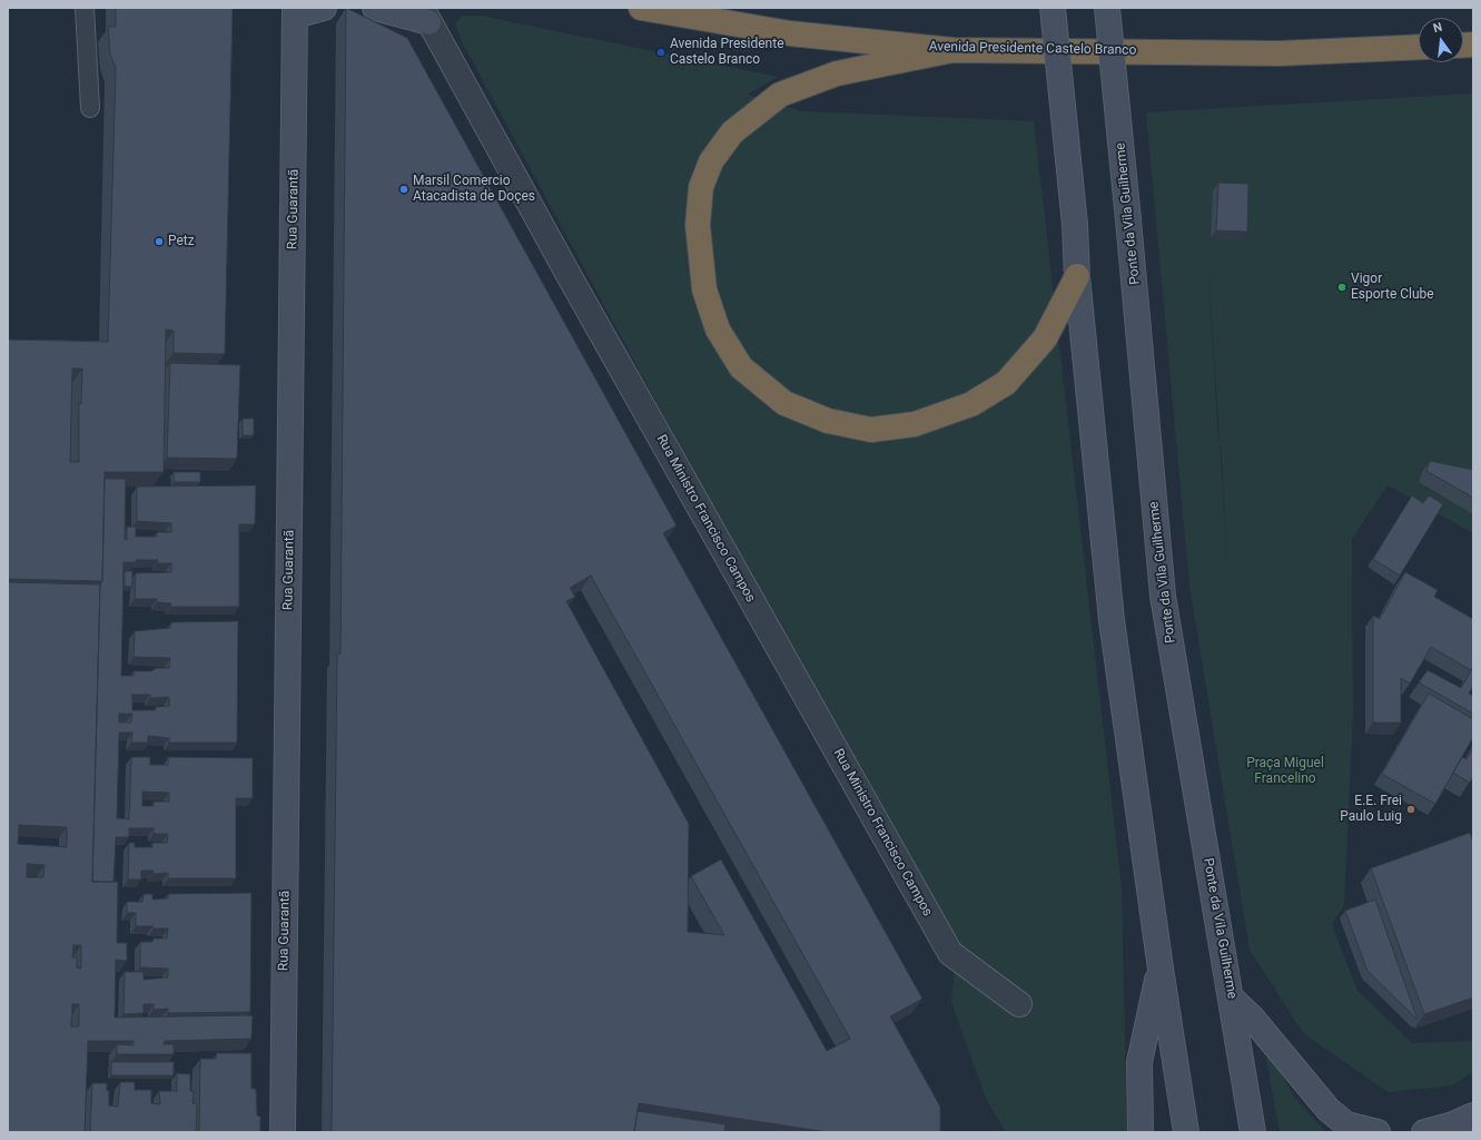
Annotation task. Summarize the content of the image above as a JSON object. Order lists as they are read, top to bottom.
{
  "streets": {
    "highway": ["Avenida Presidente Castelo Branco"],
    "main road": ["Rua Guarantã", "Ponte da Vila Guilherme"],
    "street": ["Rua Ministro Francisco Campos"]
  },
  "parks": ["Praça Miguel Francelino"],
  "places": [
    "Avenida Presidente Castelo Branco",
    "Marsil Comercio Atacadista de Doçes",
    "Petz",
    "Vigor Esporte Clube",
    "E.E. Frei Paulo Luig"
  ],
  "north": "top"
}
